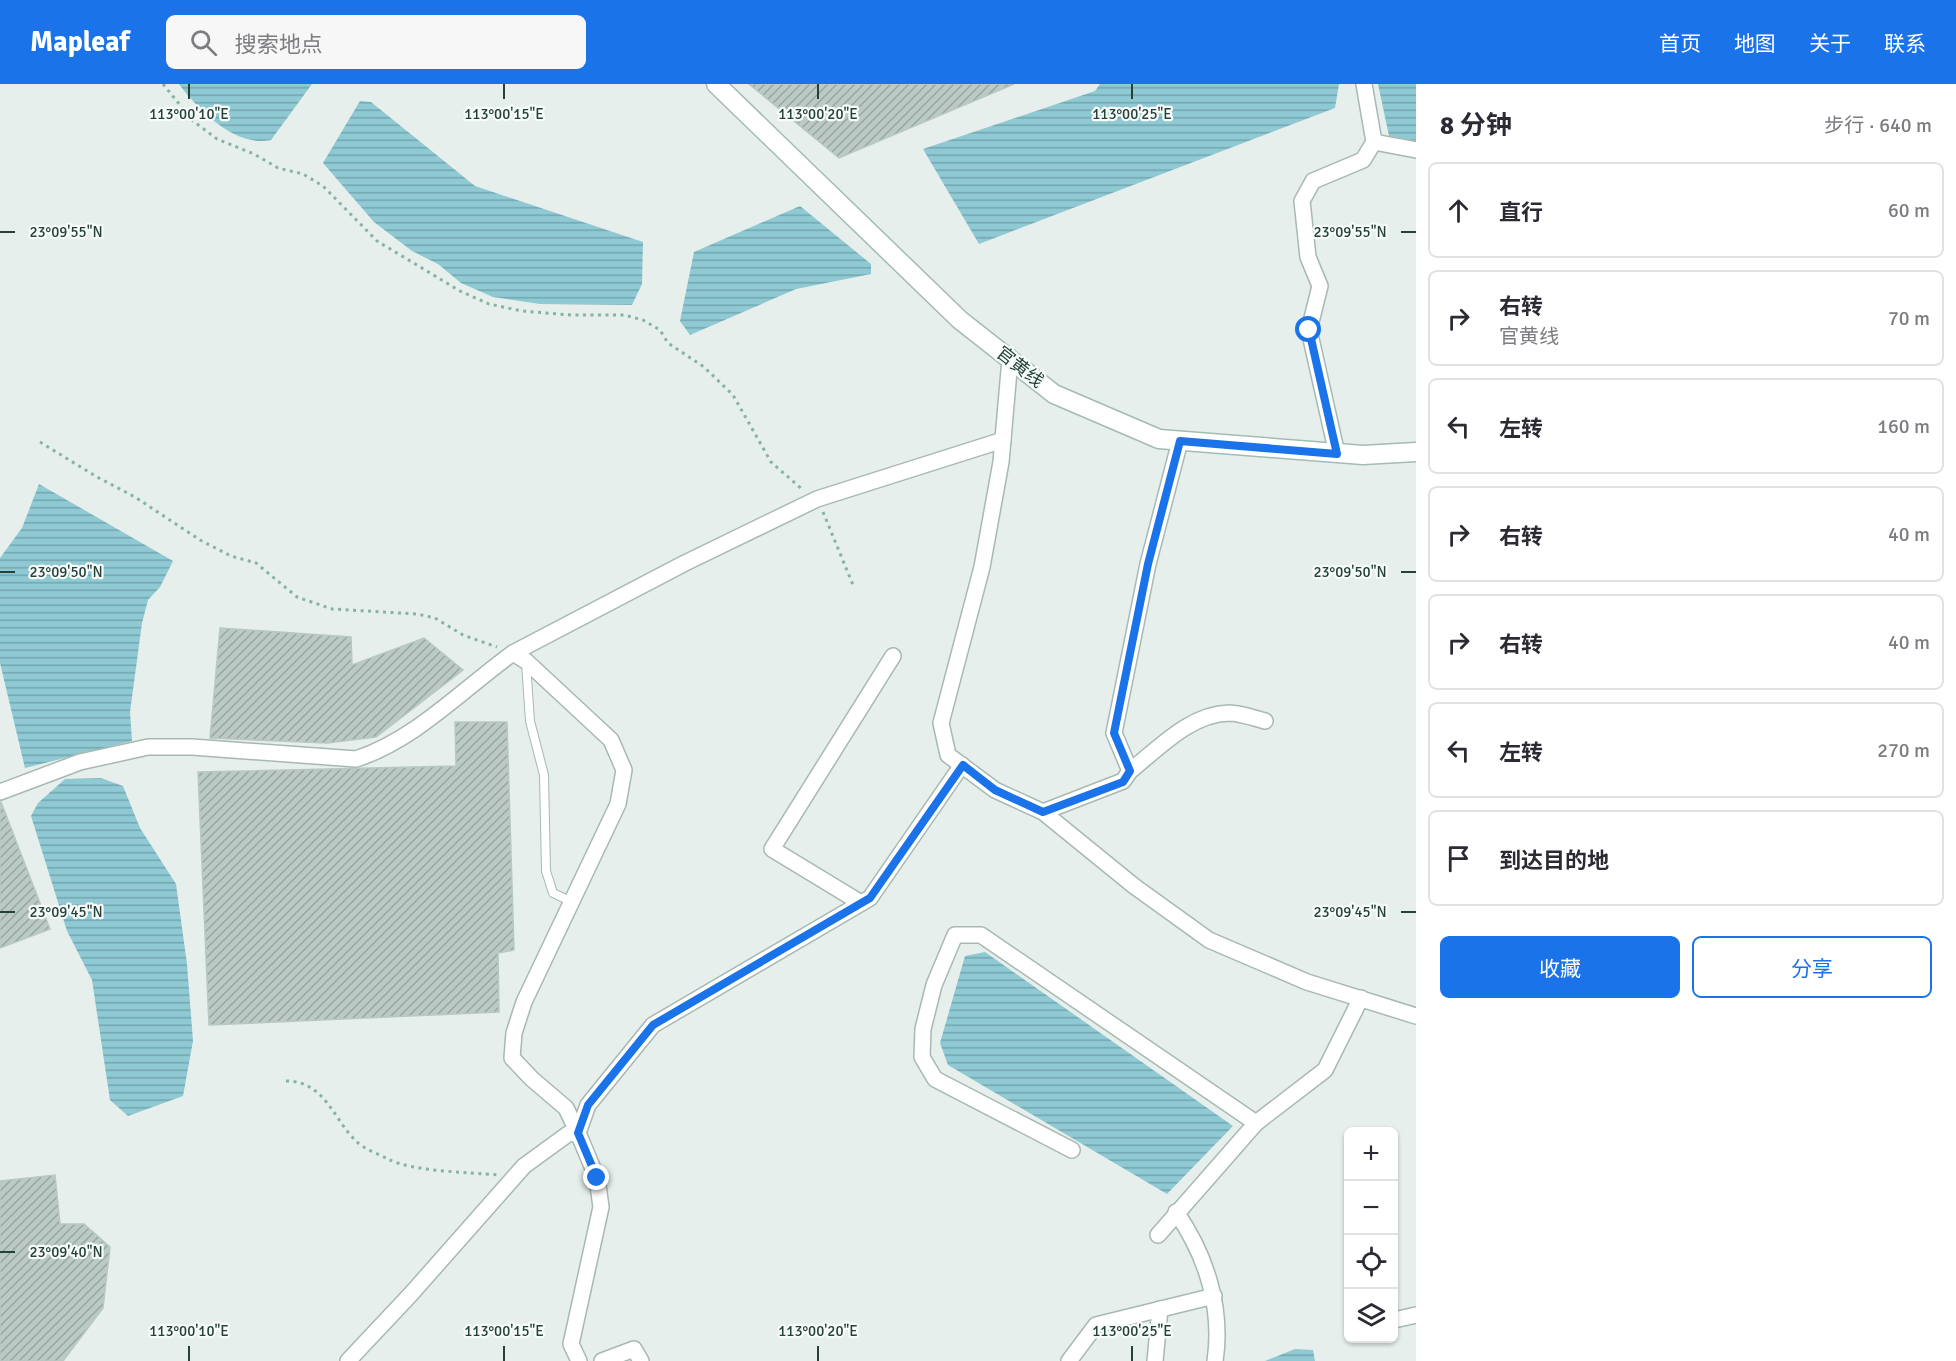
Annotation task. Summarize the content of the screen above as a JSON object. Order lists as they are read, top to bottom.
{
  "streets": {
    "street": ["官黄线"]
  },
  "page": {
    "header": "Mapleaf",
    "search": "搜索地点",
    "nav": [
      "首页",
      "地图",
      "关于",
      "联系"
    ],
    "heading": ["8 分钟", "步行 · 640 m"],
    "list": [
      ["直行", "60 m"],
      ["右转", "官黄线", "70 m"],
      ["左转", "160 m"],
      ["右转", "40 m"],
      ["右转", "40 m"],
      ["左转", "270 m"],
      "到达目的地"
    ],
    "buttons": ["收藏", "分享"],
    "map_buttons": ["+", "−"]
  },
  "coordinates": [
    "113°00'10\"E",
    "113°00'15\"E",
    "113°00'20\"E",
    "113°00'25\"E",
    "23°09'55\"N",
    "23°09'50\"N",
    "23°09'45\"N",
    "23°09'40\"N"
  ]
}
